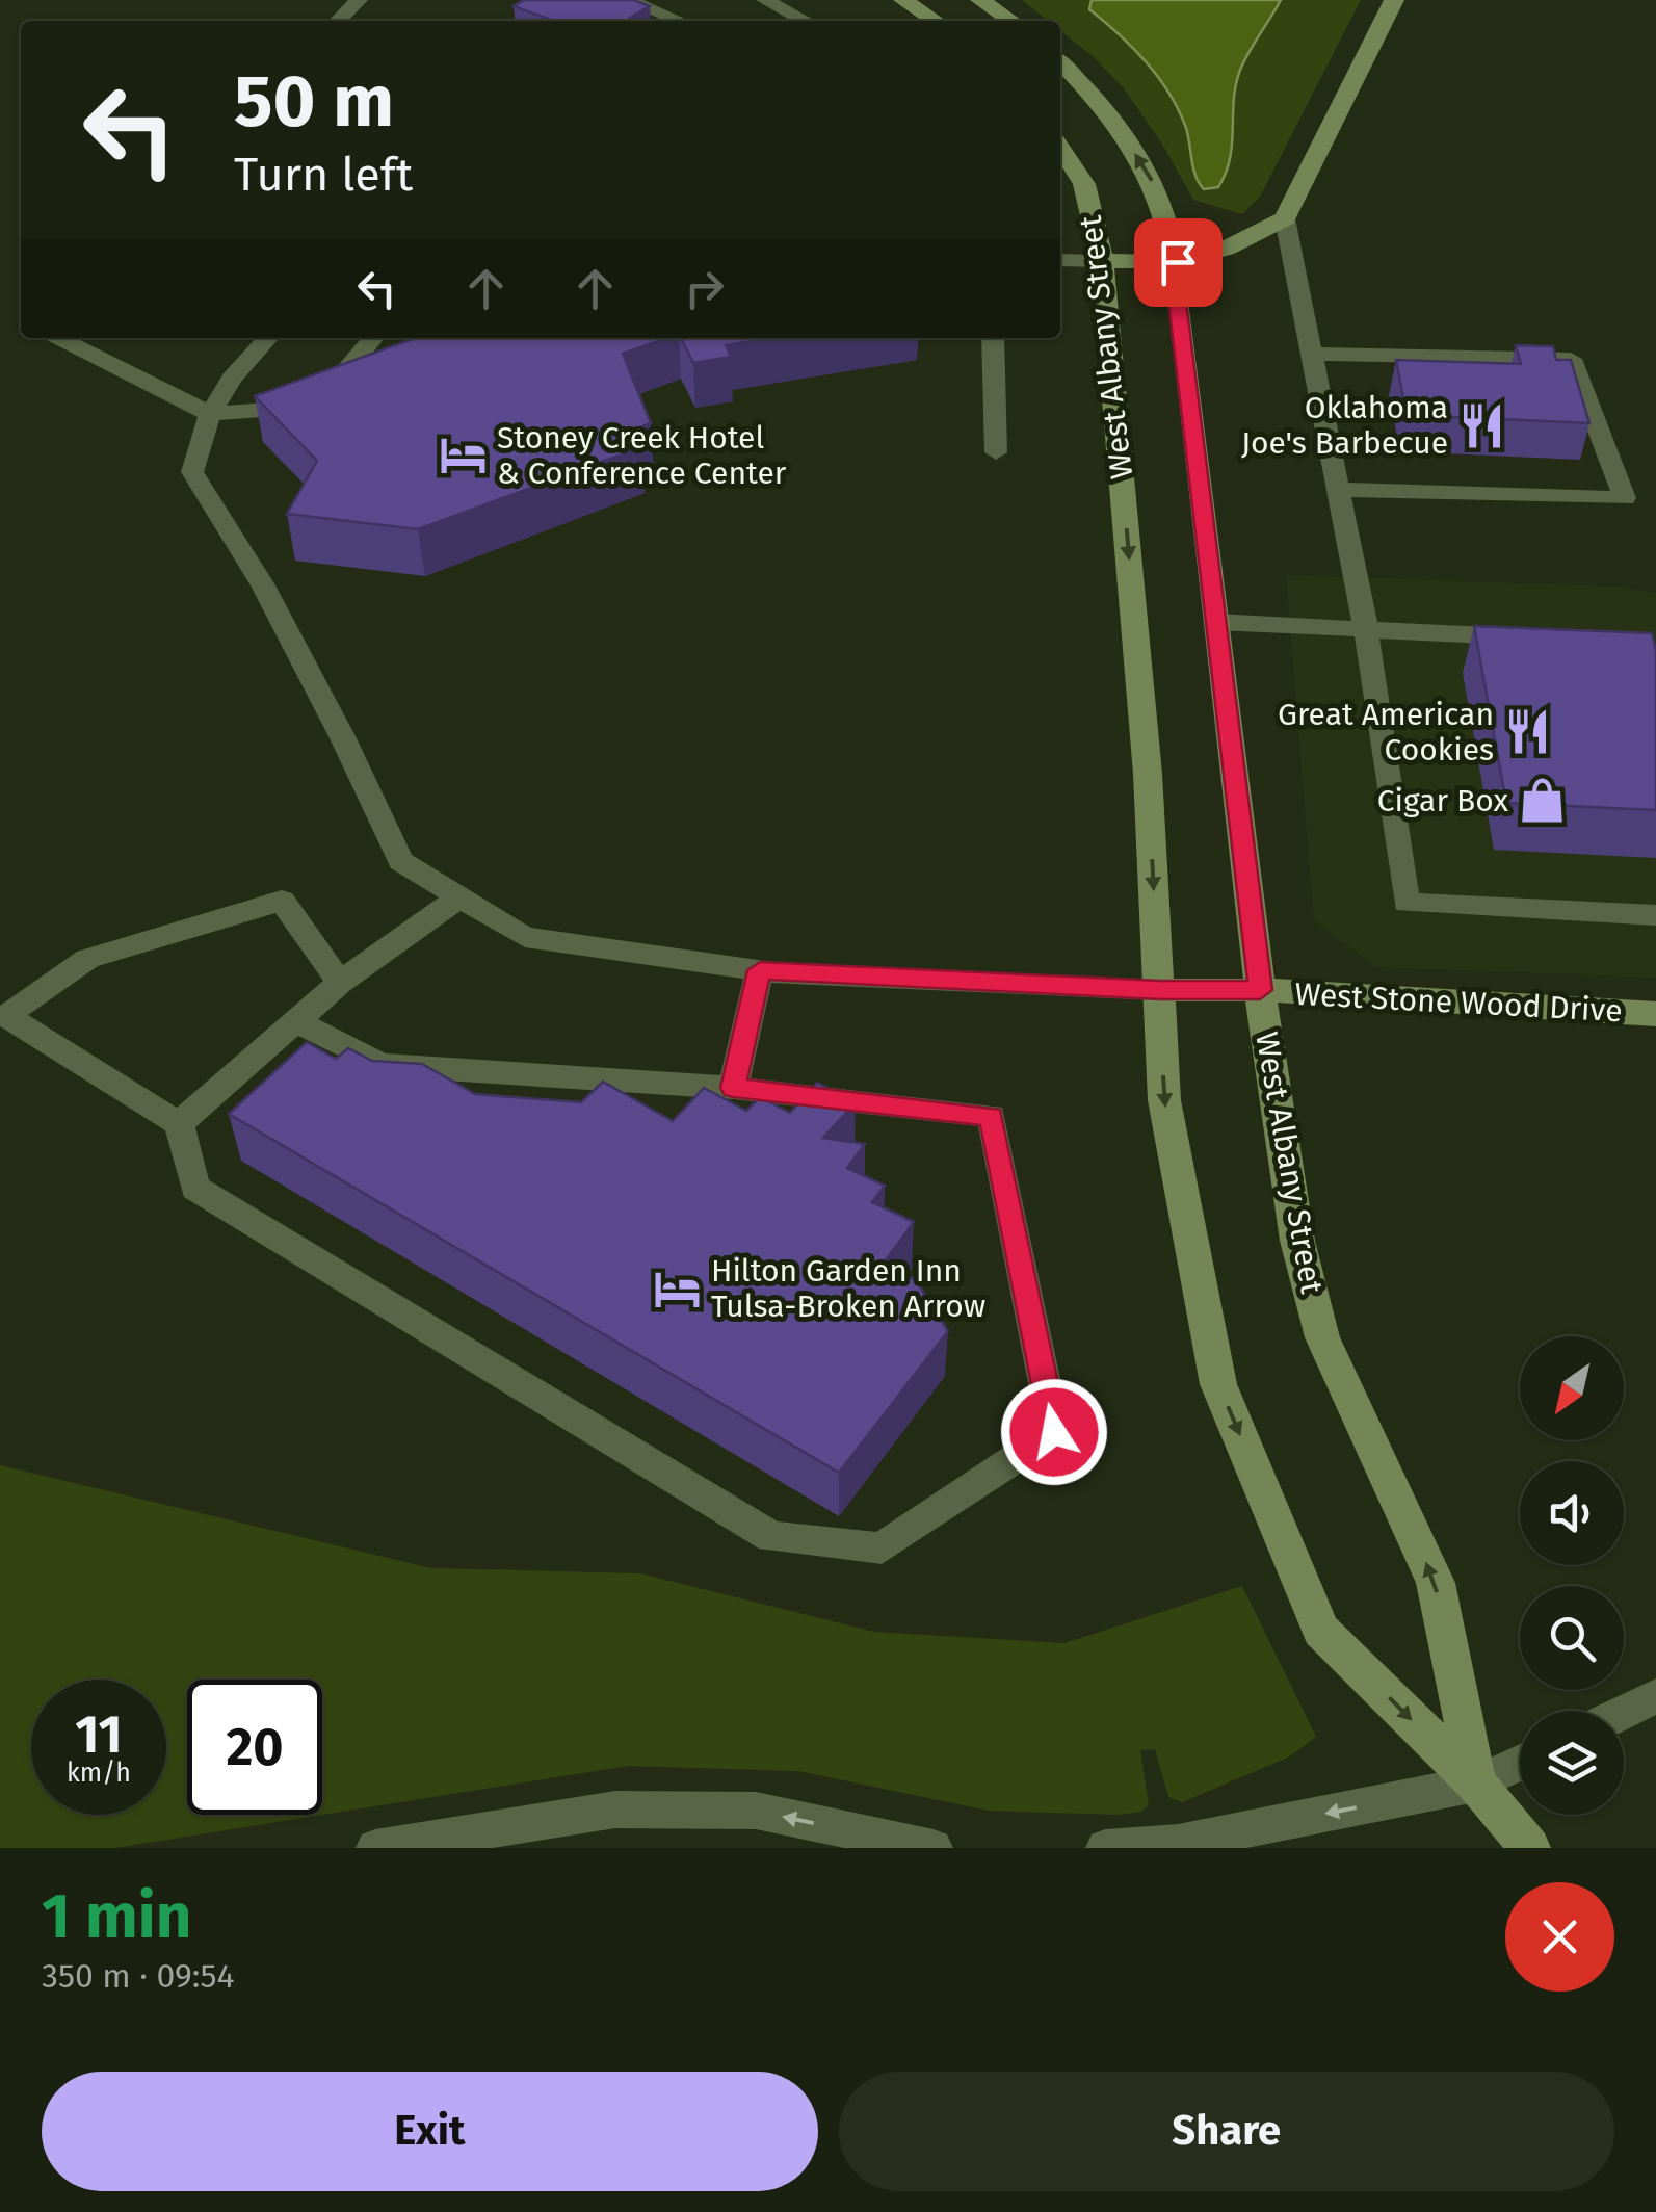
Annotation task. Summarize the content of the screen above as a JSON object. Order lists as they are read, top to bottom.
{
  "streets": {
    "main road": ["West Albany Street", "West Stone Wood Drive"]
  },
  "crossings": [
    ["West Albany Street", "West Stone Wood Drive"]
  ],
  "places": {
    "restaurant": ["Oklahoma Joe's Barbecue", "Great American Cookies"],
    "hotel": ["Stoney Creek Hotel & Conference Center", "Hilton Garden Inn Tulsa-Broken Arrow"],
    "shop": ["Cigar Box"]
  },
  "north": "bottom left",
  "page": {
    "turn": ["50 m", "Turn left"],
    "speed": "11 km/h",
    "limit": "20",
    "heading": ["1 min", "350 m · 09:54"],
    "buttons": ["Exit", "Share"]
  }
}
